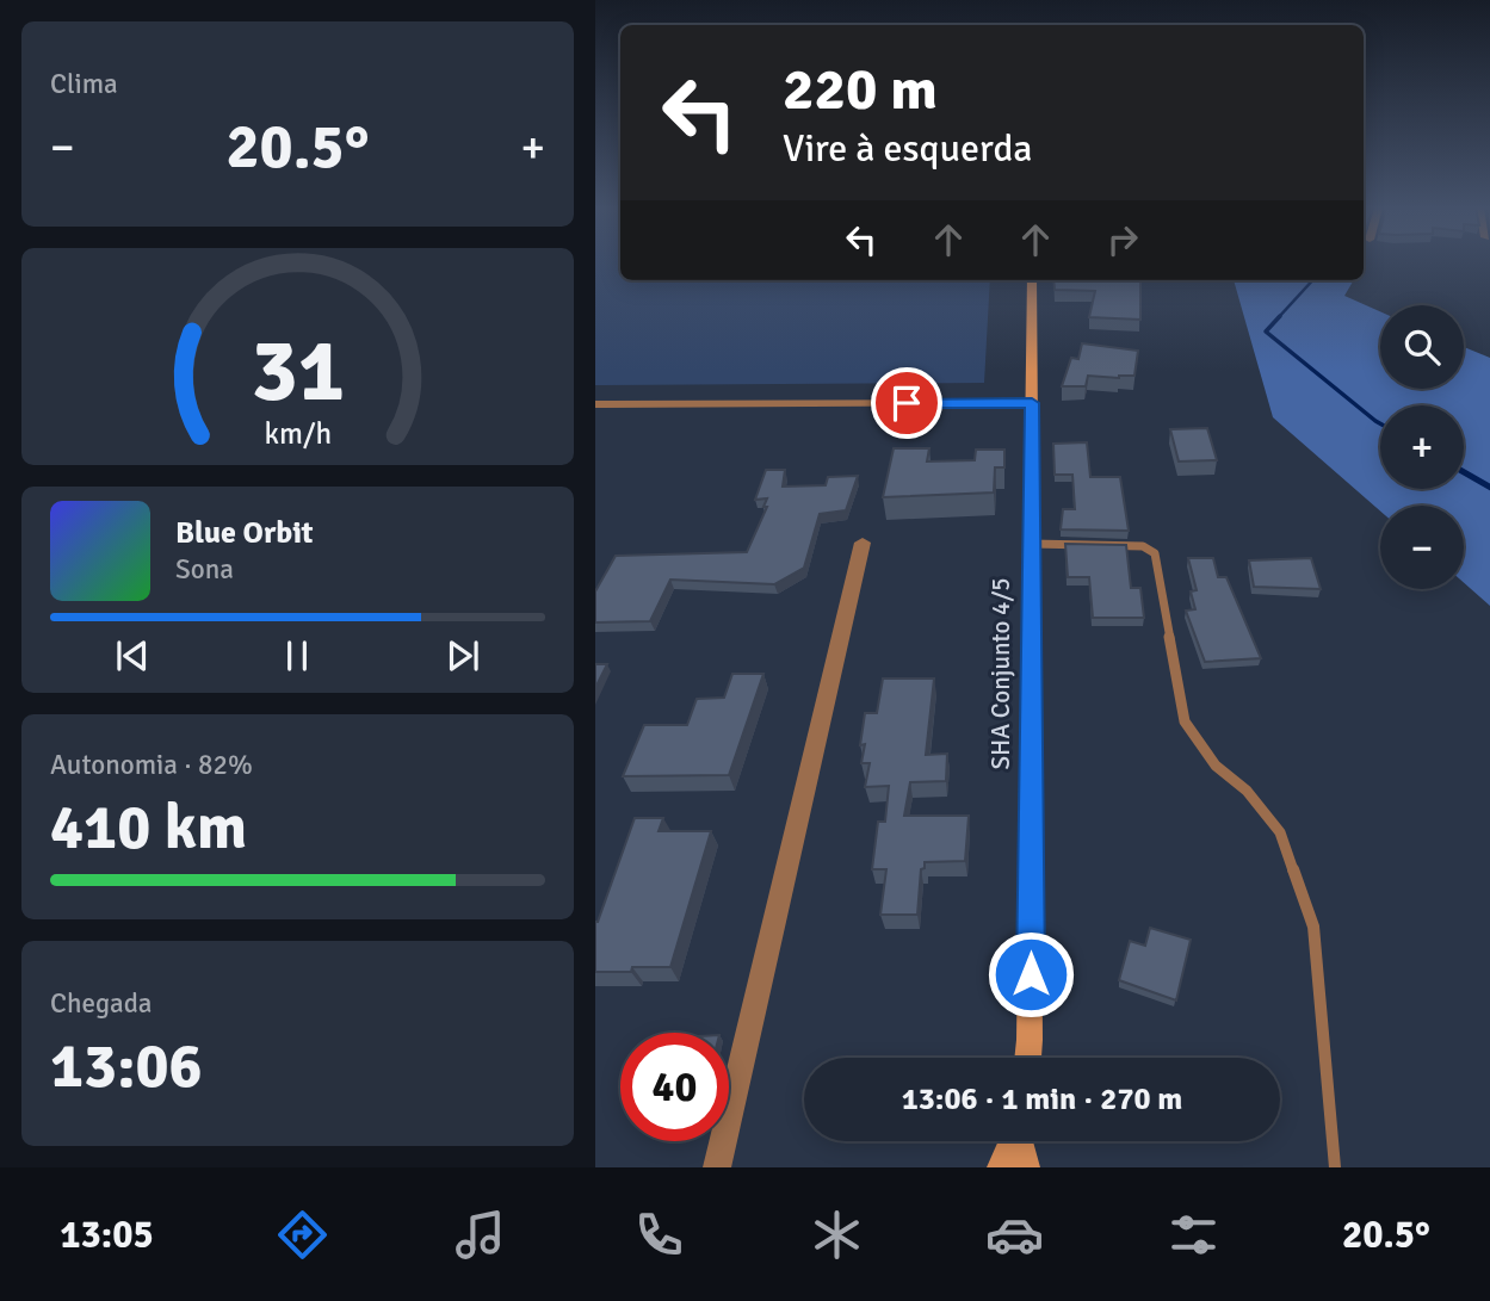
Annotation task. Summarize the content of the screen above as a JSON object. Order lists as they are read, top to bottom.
{
  "streets": {
    "street": ["SHA Conjunto 4/5"]
  },
  "page": {
    "tile": [
      "Clima",
      ["Autonomia · 82%", "410 km"],
      ["Chegada", "13:06"]
    ],
    "turn": ["220 m", "Vire à esquerda"],
    "heat": ["−", "20.5°", "+"],
    "map_buttons": ["+", "−"],
    "song": ["Blue Orbit", "Sona"],
    "limit": "40",
    "trip": "13:06 · 1 min · 270 m",
    "tabs": ["13:05", "20.5°"],
    "gauge": ["31", "km/h"]
  }
}
